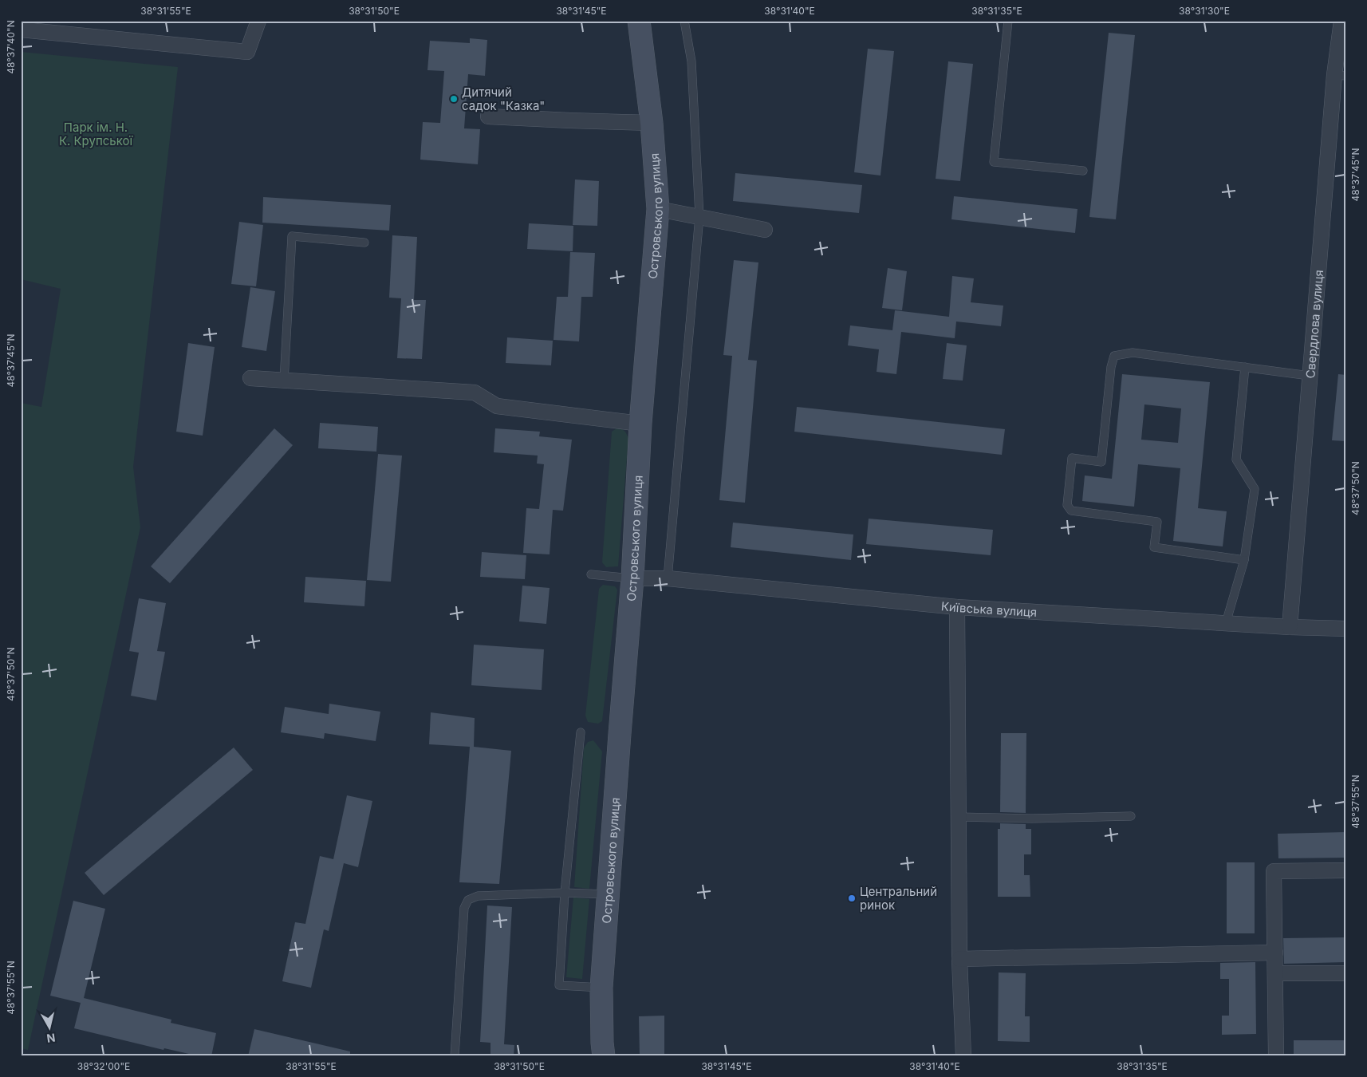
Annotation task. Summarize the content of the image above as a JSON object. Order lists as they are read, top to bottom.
{
  "streets": {
    "main road": ["Островського вулиця"],
    "street": ["Свердлова вулиця", "Київська вулиця"]
  },
  "crossings": [
    ["Островського вулиця", "Київська вулиця"],
    ["Свердлова вулиця", "Київська вулиця"]
  ],
  "parks": ["Парк ім. Н. К. Крупської"],
  "places": ["Дитячий садок \"Казка\"", "Центральний ринок"],
  "north": "bottom",
  "coordinates": [
    "38°31'55\"E",
    "38°31'50\"E",
    "38°31'45\"E",
    "38°31'40\"E",
    "38°31'35\"E",
    "38°31'30\"E",
    "48°37'40\"N",
    "48°37'45\"N",
    "48°37'50\"N",
    "48°37'55\"N",
    "38°32'00\"E"
  ]
}
